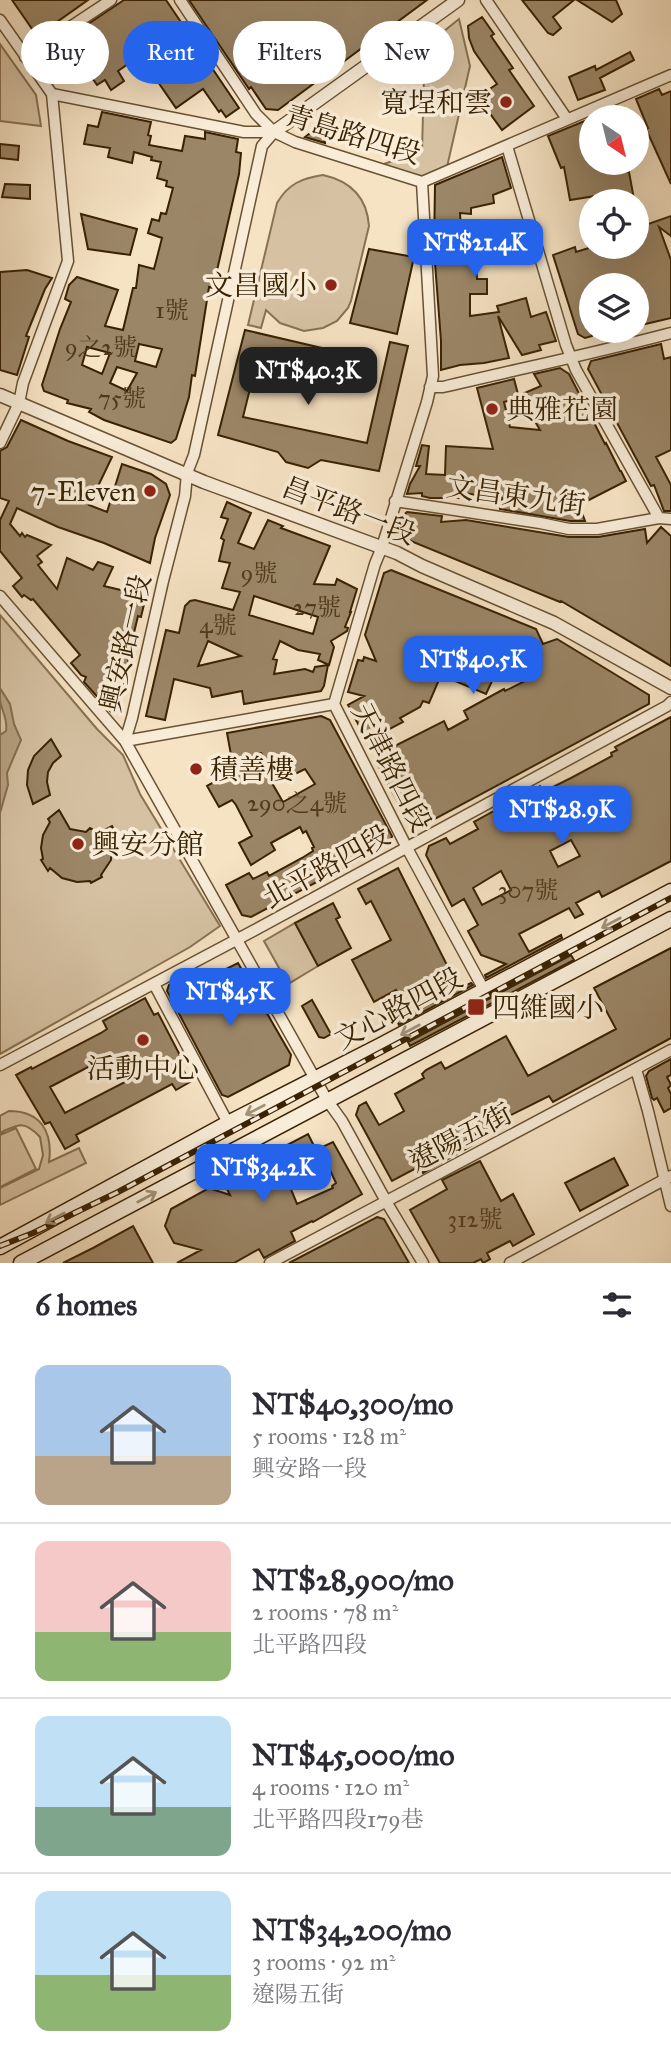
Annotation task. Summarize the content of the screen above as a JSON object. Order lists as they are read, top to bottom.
{
  "streets": {
    "main road": ["文心路四段"],
    "street": [
      "青島路四段",
      "文昌東九街",
      "昌平路一段",
      "興安路一段",
      "天津路四段",
      "北平路四段",
      "遼陽五街"
    ]
  },
  "crossings": [
    ["青島路四段", "興安路一段"],
    ["青島路四段", "天津路四段"],
    ["文昌東九街", "天津路四段"],
    ["昌平路一段", "興安路一段"],
    ["昌平路一段", "天津路四段"],
    ["興安路一段", "北平路四段"],
    ["興安路一段", "文心路四段"],
    ["興安路一段", "遼陽五街"],
    ["天津路四段", "北平路四段"],
    ["天津路四段", "文心路四段"]
  ],
  "places": {
    "other": [
      "寬埕和雲",
      "文昌國小",
      "典雅花園",
      "7-Eleven",
      "積善樓",
      "興安分館",
      "活動中心"
    ],
    "transit": ["四維國小"]
  },
  "house_numbers": [
    "1號",
    "9之2號",
    "75號",
    "9號",
    "27號",
    "4號",
    "290之4號",
    "307號",
    "312號"
  ],
  "north": "bottom right",
  "page": {
    "chip": [
      "Buy",
      "Rent",
      "Filters",
      "New"
    ],
    "price": [
      "NT$21.4K",
      "NT$40.3K",
      "NT$40.5K",
      "NT$28.9K",
      "NT$45K",
      "NT$34.2K"
    ],
    "heading": "6 homes",
    "list": [
      {
        "name": "NT$40,300/mo",
        "note": "5 rooms · 128 m² · 興安路一段"
      },
      {
        "name": "NT$28,900/mo",
        "note": "2 rooms · 78 m² · 北平路四段"
      },
      {
        "name": "NT$45,000/mo",
        "note": "4 rooms · 120 m² · 北平路四段179巷"
      },
      {
        "name": "NT$34,200/mo",
        "note": "3 rooms · 92 m² · 遼陽五街"
      }
    ]
  }
}
